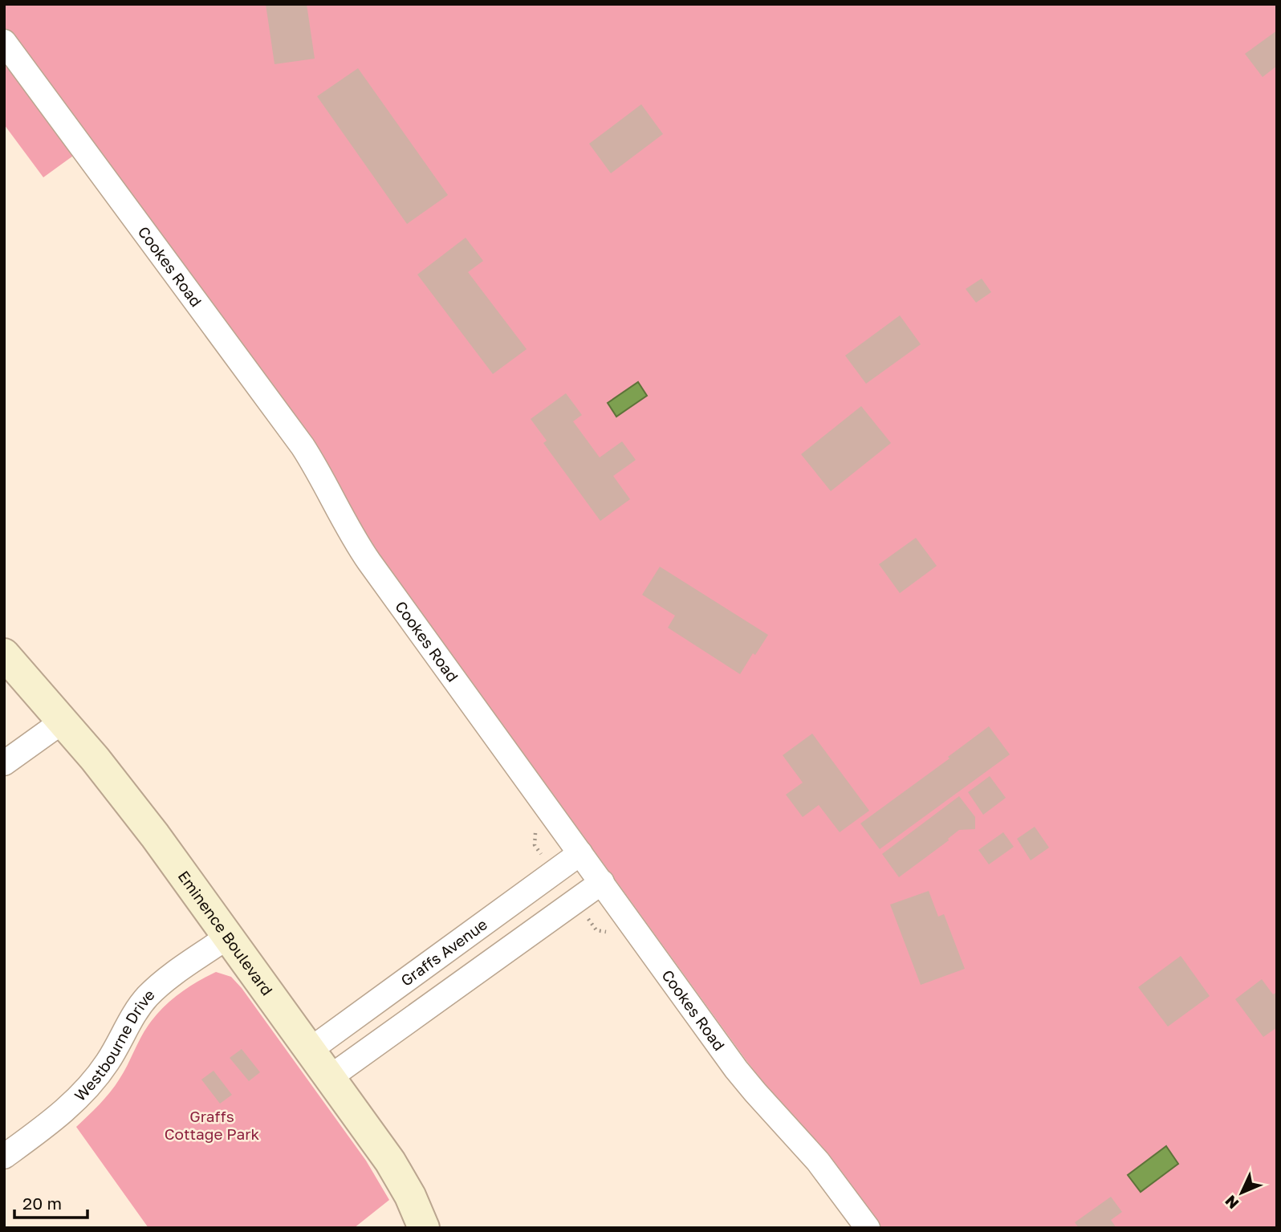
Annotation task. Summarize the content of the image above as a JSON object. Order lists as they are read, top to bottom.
{
  "streets": {
    "street": [
      "Cookes Road",
      "Eminence Boulevard",
      "Graffs Avenue",
      "Westbourne Drive"
    ]
  },
  "crossings": [
    ["Cookes Road", "Graffs Avenue"],
    ["Eminence Boulevard", "Graffs Avenue"],
    ["Eminence Boulevard", "Westbourne Drive"]
  ],
  "parks": ["Graffs Cottage Park"],
  "scale_bar": "20 m",
  "north": "bottom left"
}
